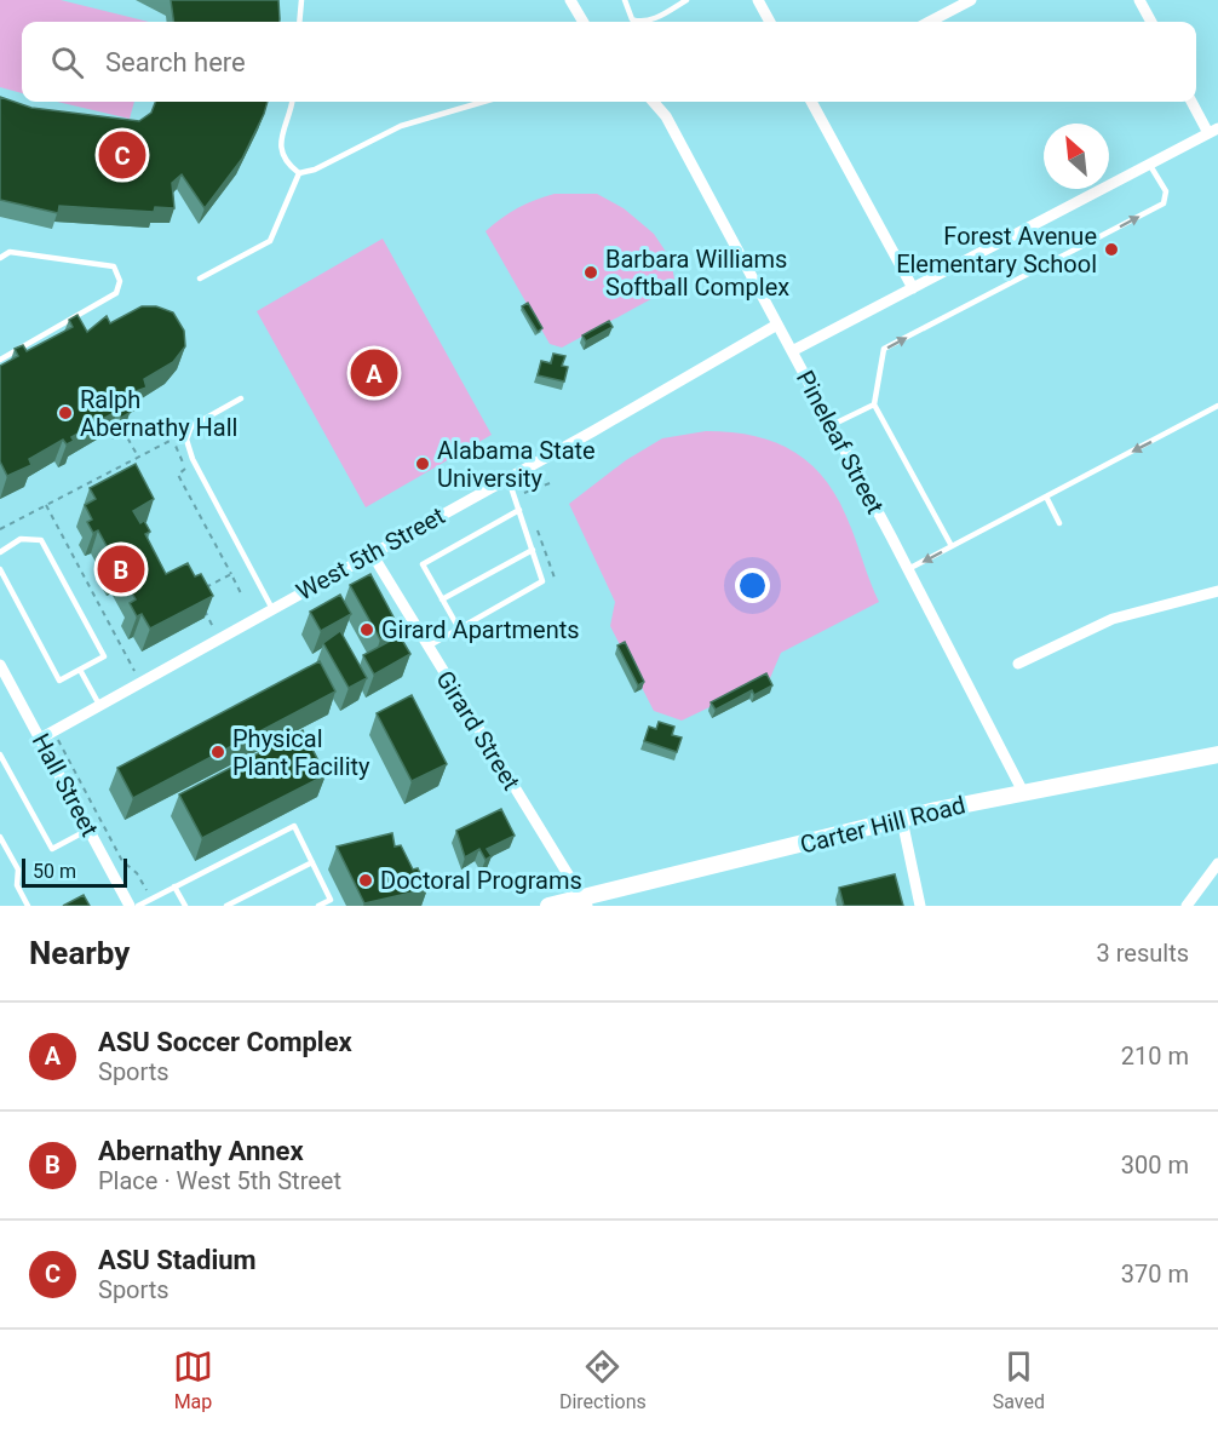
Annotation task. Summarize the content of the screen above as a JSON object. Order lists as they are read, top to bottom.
{
  "streets": {
    "main road": ["Carter Hill Road"],
    "street": [
      "Pineleaf Street",
      "West 5th Street",
      "Girard Street",
      "Hall Street"
    ]
  },
  "crossings": [
    ["Pineleaf Street", "West 5th Street"],
    ["Pineleaf Street", "Carter Hill Road"],
    ["West 5th Street", "Girard Street"],
    ["West 5th Street", "Hall Street"],
    ["Girard Street", "Carter Hill Road"]
  ],
  "places": [
    "Forest Avenue Elementary School",
    "Barbara Williams Softball Complex",
    "Ralph Abernathy Hall",
    "Alabama State University",
    "Girard Apartments",
    "Physical Plant Facility",
    "Doctoral Programs"
  ],
  "scale_bar": "50 m",
  "north": "top left",
  "page": {
    "search": "Search here",
    "pins": ["C", "A", "B"],
    "scale": "50 m",
    "heading": ["Nearby", "3 results"],
    "list": [
      {
        "mark": "A",
        "name": "ASU Soccer Complex",
        "note": "Sports",
        "value": "210 m"
      },
      {
        "mark": "B",
        "name": "Abernathy Annex",
        "note": "Place · West 5th Street",
        "value": "300 m"
      },
      {
        "mark": "C",
        "name": "ASU Stadium",
        "note": "Sports",
        "value": "370 m"
      }
    ],
    "nav": ["Map", "Directions", "Saved"]
  }
}
